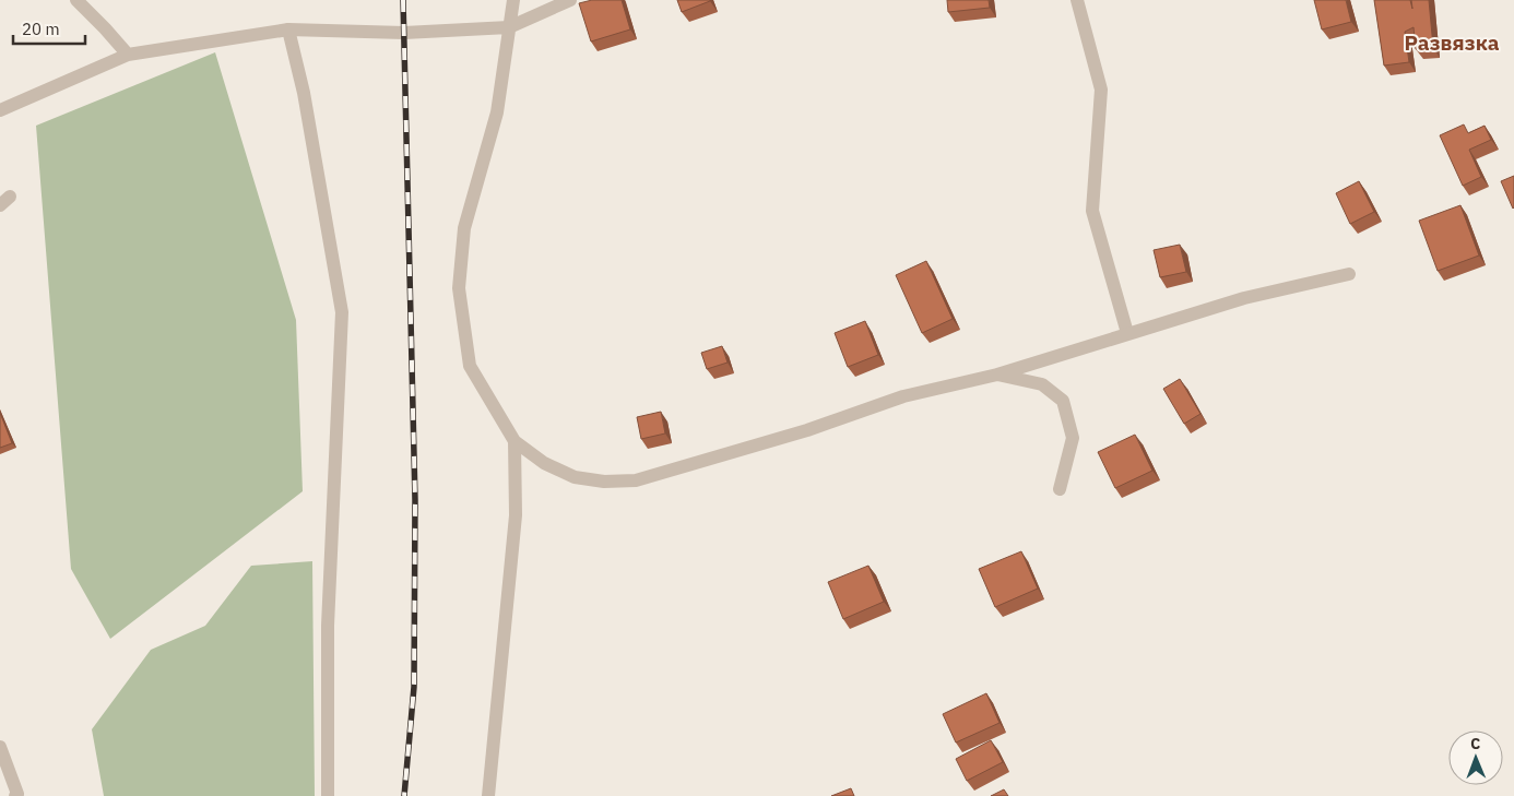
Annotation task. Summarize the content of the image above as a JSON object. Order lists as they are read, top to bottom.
{
  "districts": ["Развязка"],
  "scale_bar": "20 m",
  "north": "top"
}
